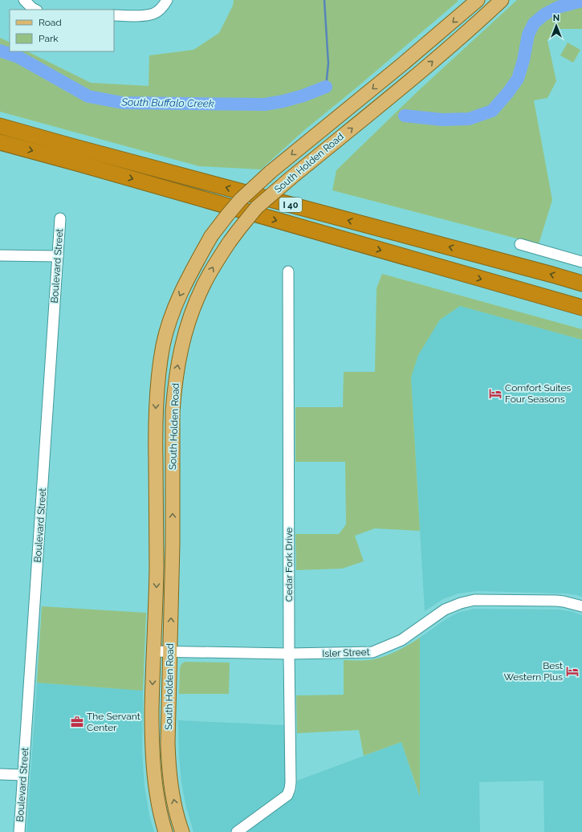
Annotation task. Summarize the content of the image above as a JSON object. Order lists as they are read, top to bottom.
{
  "streets": {
    "highway": ["I 40"],
    "main road": ["South Holden Road"],
    "street": ["Boulevard Street", "Cedar Fork Drive", "Isler Street"]
  },
  "crossings": [
    ["South Holden Road", "Isler Street"],
    ["Cedar Fork Drive", "Isler Street"]
  ],
  "water": ["South Buffalo Creek"],
  "places": {
    "hotel": ["Comfort Suites Four Seasons", "Best Western Plus"],
    "office": ["The Servant Center"]
  },
  "legend": ["Road", "Park"],
  "north": "top"
}
